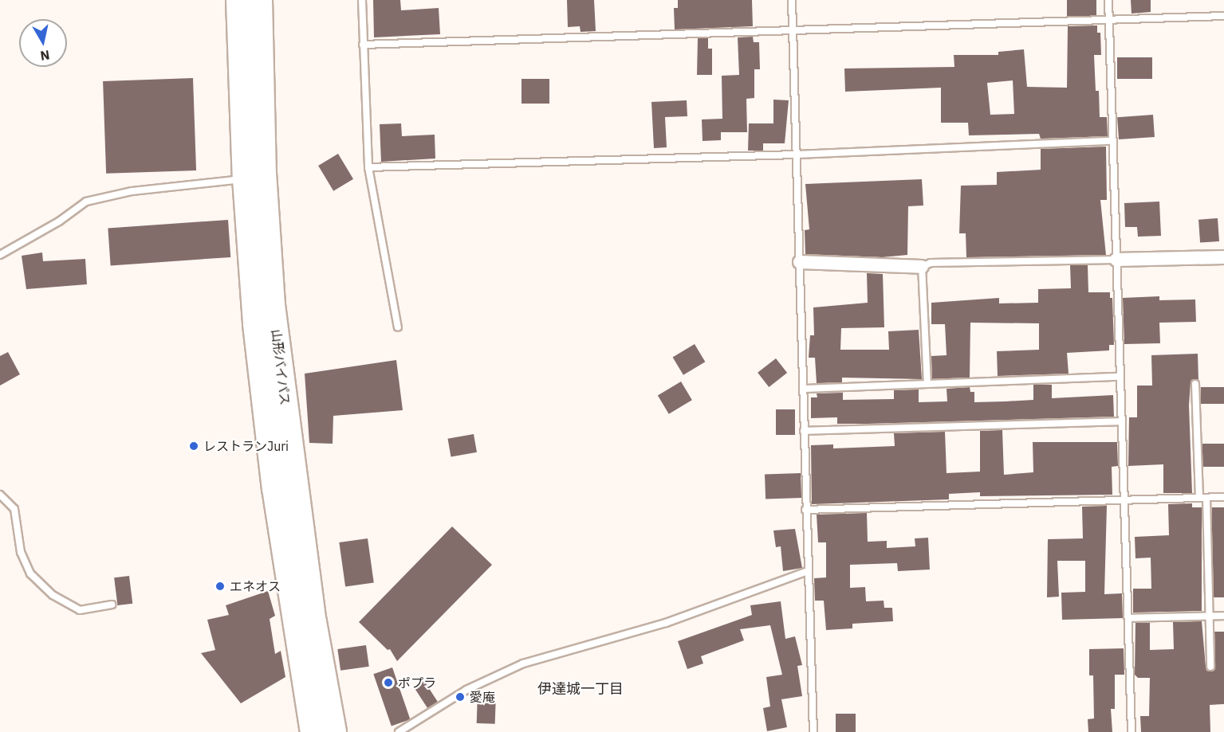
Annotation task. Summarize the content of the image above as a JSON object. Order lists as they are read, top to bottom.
{
  "streets": {
    "highway": ["山形バイパス"]
  },
  "districts": ["伊達城一丁目"],
  "places": [
    "レストランJuri",
    "エネオス",
    "ポプラ",
    "愛庵"
  ],
  "north": "bottom"
}
